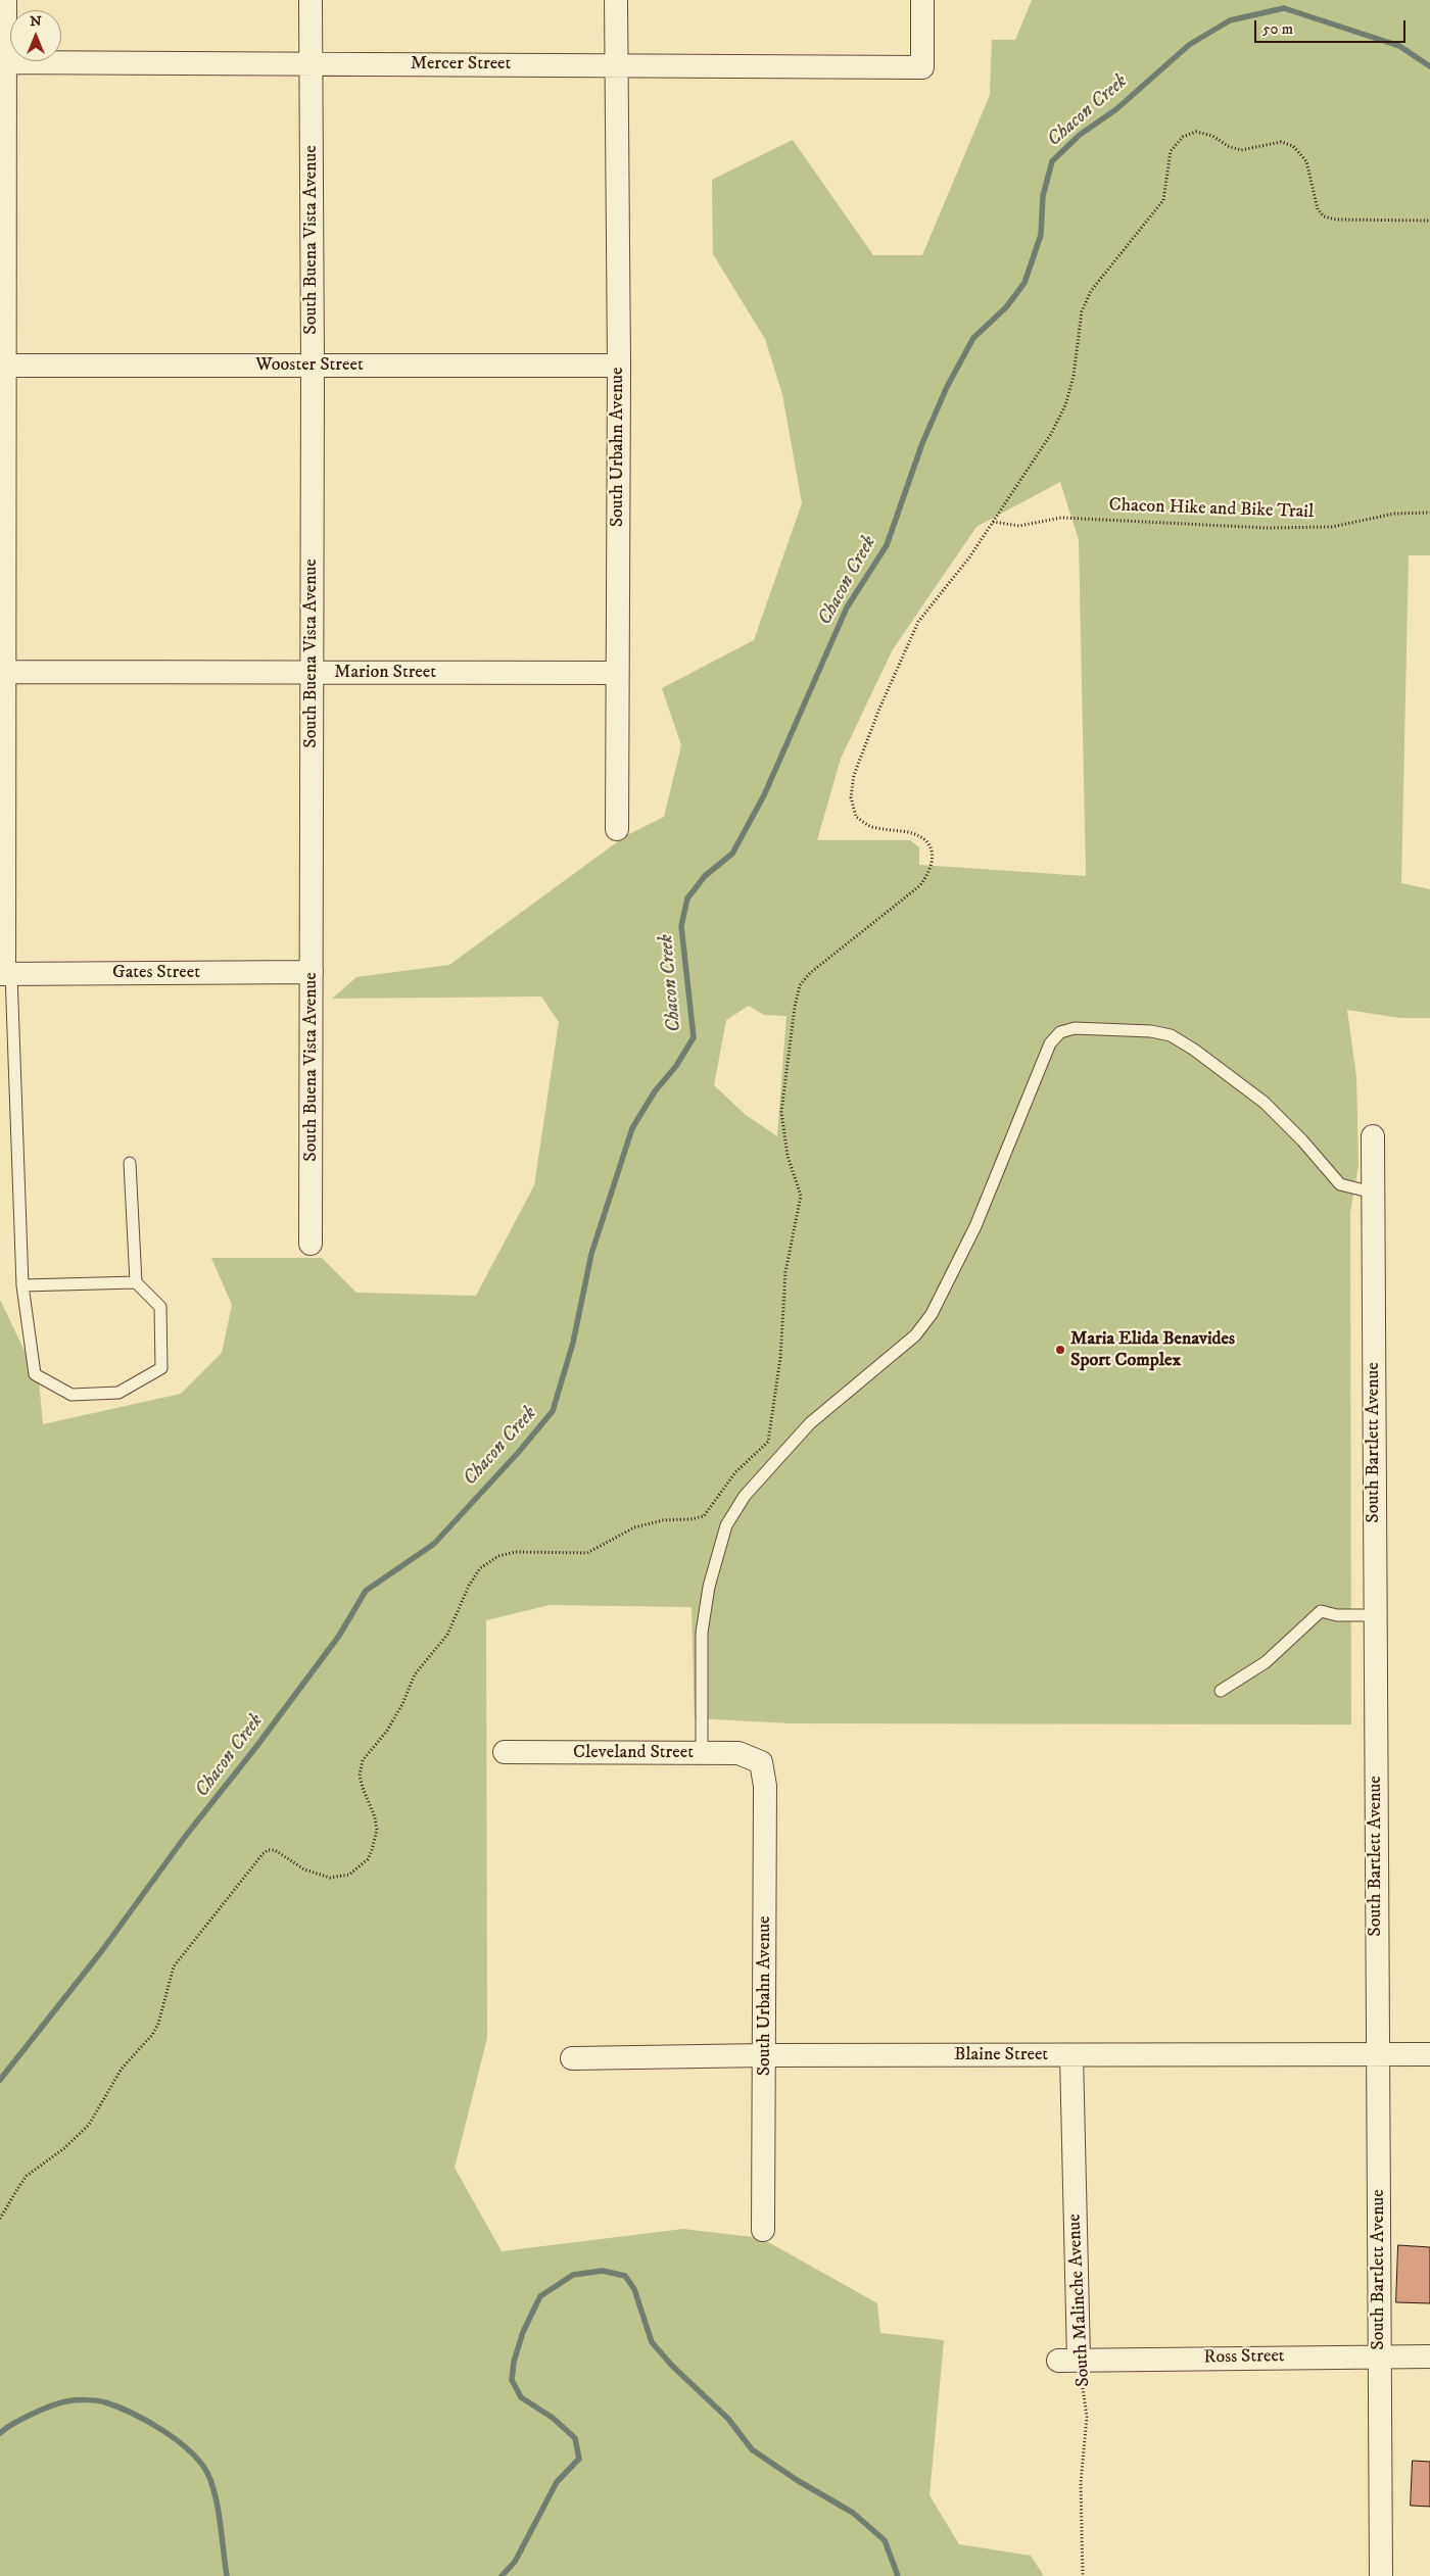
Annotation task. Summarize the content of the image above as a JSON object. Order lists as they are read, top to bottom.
{
  "streets": {
    "street": [
      "Mercer Street",
      "South Buena Vista Avenue",
      "Wooster Street",
      "South Urbahn Avenue",
      "Marion Street",
      "Gates Street",
      "South Bartlett Avenue",
      "Cleveland Street",
      "Blaine Street",
      "South Malinche Avenue",
      "Ross Street"
    ],
    "path": ["Chacon Hike and Bike Trail"]
  },
  "crossings": [
    ["Mercer Street", "South Buena Vista Avenue"],
    ["Mercer Street", "South Urbahn Avenue"],
    ["South Buena Vista Avenue", "Wooster Street"],
    ["South Buena Vista Avenue", "Marion Street"],
    ["South Buena Vista Avenue", "Gates Street"],
    ["Wooster Street", "South Urbahn Avenue"],
    ["South Urbahn Avenue", "Marion Street"],
    ["South Urbahn Avenue", "Cleveland Street"],
    ["South Urbahn Avenue", "Blaine Street"],
    ["South Bartlett Avenue", "Blaine Street"],
    ["South Bartlett Avenue", "Ross Street"],
    ["Blaine Street", "South Malinche Avenue"],
    ["South Malinche Avenue", "Ross Street"]
  ],
  "water": ["Chacon Creek"],
  "places": ["Maria Elida Benavides Sport Complex"],
  "scale_bar": "50 m",
  "north": "top"
}
